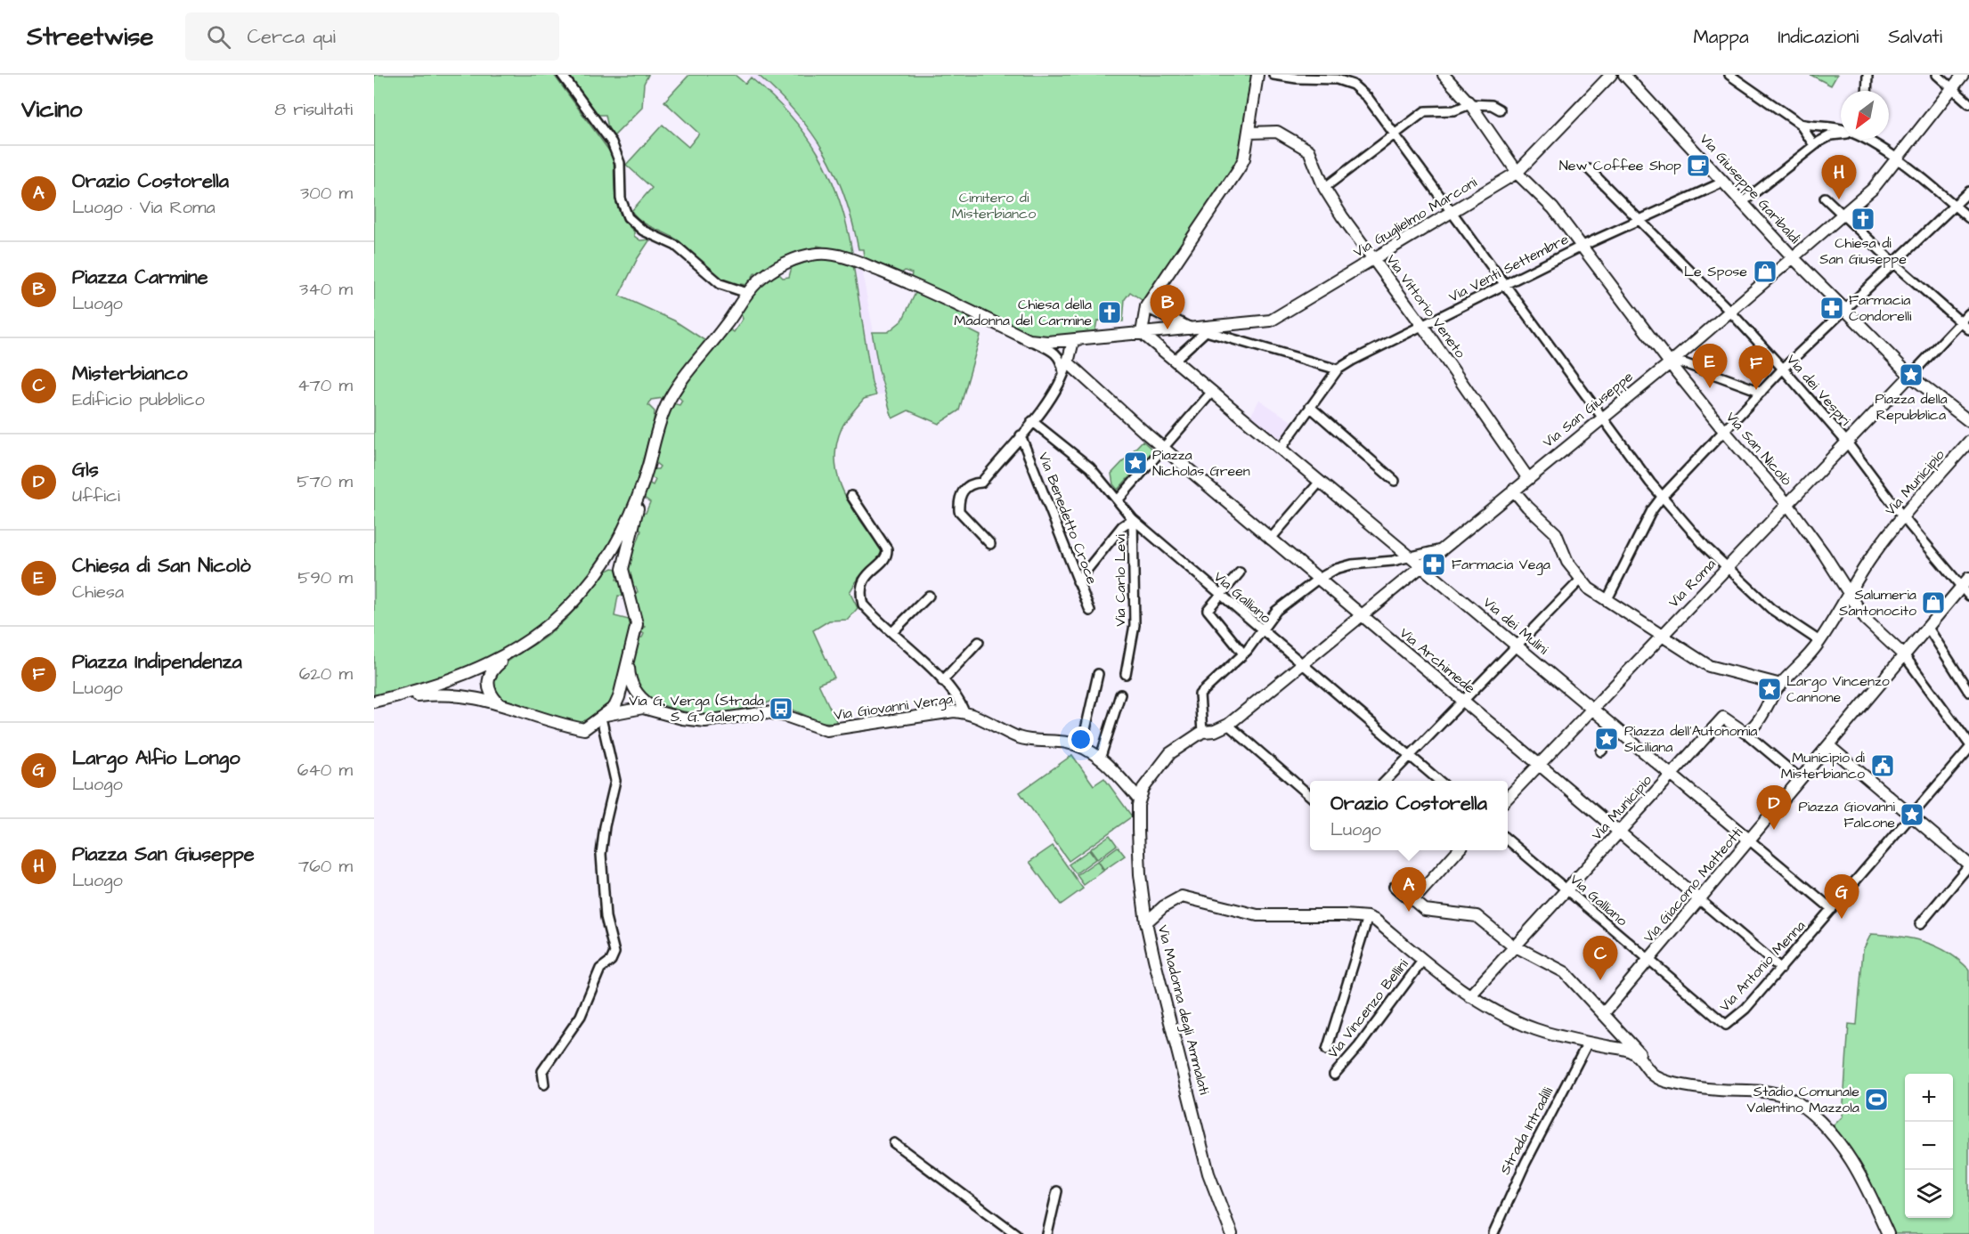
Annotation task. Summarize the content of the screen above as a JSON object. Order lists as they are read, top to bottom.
{
  "streets": {
    "street": [
      "Via Giuseppe Garibaldi",
      "Via Guglielmo Marconi",
      "Via Venti Settembre",
      "Via Vittorio Veneto",
      "Via dei Vespri",
      "Via San Giuseppe",
      "Via San Nicolò",
      "Via Municipio",
      "Via Benedetto Croce",
      "Via Carlo Levi",
      "Via Roma",
      "Via Galliano",
      "Via dei Mulini",
      "Via Archimede",
      "Via Giovanni Verga",
      "Via Giacomo Matteotti",
      "Via Antonio Menna",
      "Via Vincenzo Bellini",
      "Via Madonna degli Ammalati",
      "Strada Intradilli"
    ]
  },
  "crossings": [
    ["Via Giuseppe Garibaldi", "Via Venti Settembre"],
    ["Via Giuseppe Garibaldi", "Via San Giuseppe"],
    ["Via Giuseppe Garibaldi", "Via Roma"],
    ["Via Guglielmo Marconi", "Via Vittorio Veneto"],
    ["Via Guglielmo Marconi", "Via San Nicolò"],
    ["Via Guglielmo Marconi", "Via dei Mulini"],
    ["Via Venti Settembre", "Via Vittorio Veneto"],
    ["Via Venti Settembre", "Via dei Vespri"],
    ["Via Venti Settembre", "Via San Nicolò"],
    ["Via Venti Settembre", "Via dei Mulini"],
    ["Via Vittorio Veneto", "Via San Giuseppe"],
    ["Via dei Vespri", "Via San Giuseppe"],
    ["Via dei Vespri", "Via Municipio"],
    ["Via dei Vespri", "Via Roma"],
    ["Via dei Vespri", "Via Giacomo Matteotti"],
    ["Via San Giuseppe", "Via San Nicolò"],
    ["Via San Giuseppe", "Via Galliano"],
    ["Via San Giuseppe", "Via dei Mulini"],
    ["Via San Giuseppe", "Via Archimede"],
    ["Via San Nicolò", "Via Municipio"],
    ["Via San Nicolò", "Via Roma"],
    ["Via San Nicolò", "Via Giacomo Matteotti"],
    ["Via Municipio", "Via Galliano"],
    ["Via Municipio", "Via dei Mulini"],
    ["Via Municipio", "Via Archimede"],
    ["Via Carlo Levi", "Via Galliano"],
    ["Via Roma", "Via dei Mulini"],
    ["Via Roma", "Via Archimede"],
    ["Via Galliano", "Via Giacomo Matteotti"],
    ["Via Galliano", "Via Antonio Menna"],
    ["Via dei Mulini", "Via Giacomo Matteotti"],
    ["Via dei Mulini", "Via Antonio Menna"],
    ["Via Archimede", "Via Giacomo Matteotti"],
    ["Via Archimede", "Via Antonio Menna"]
  ],
  "parks": ["Cimitero di Misterbianco"],
  "places": {
    "cafe": ["New Coffee Shop"],
    "church": ["Chiesa di San Giuseppe", "Chiesa della Madonna del Carmine"],
    "shop": ["Le Spose", "Salumeria Santonocito"],
    "pharmacy": ["Farmacia Condorelli", "Farmacia Vega"],
    "place": [
      "Piazza della Repubblica",
      "Piazza Nicholas Green",
      "Largo Vincenzo Cannone",
      "Piazza dell'Autonomia Siciliana",
      "Piazza Giovanni Falcone"
    ],
    "bus stop": ["Via G. Verga (Strada S. G. Galermo)"],
    "public building": ["Municipio di Misterbianco"],
    "sports": ["Stadio Comunale Valentino Mazzola"]
  },
  "north": "bottom left",
  "page": {
    "header": "Streetwise",
    "search": "Cerca qui",
    "nav": ["Mappa", "Indicazioni", "Salvati"],
    "heading": ["Vicino", "8 risultati"],
    "list": [
      {
        "mark": "A",
        "name": "Orazio Costorella",
        "note": "Luogo · Via Roma",
        "value": "300 m"
      },
      {
        "mark": "B",
        "name": "Piazza Carmine",
        "note": "Luogo",
        "value": "340 m"
      },
      {
        "mark": "C",
        "name": "Misterbianco",
        "note": "Edificio pubblico",
        "value": "470 m"
      },
      {
        "mark": "D",
        "name": "Gls",
        "note": "Uffici",
        "value": "570 m"
      },
      {
        "mark": "E",
        "name": "Chiesa di San Nicolò",
        "note": "Chiesa",
        "value": "590 m"
      },
      {
        "mark": "F",
        "name": "Piazza Indipendenza",
        "note": "Luogo",
        "value": "620 m"
      },
      {
        "mark": "G",
        "name": "Largo Alfio Longo",
        "note": "Luogo",
        "value": "640 m"
      },
      {
        "mark": "H",
        "name": "Piazza San Giuseppe",
        "note": "Luogo",
        "value": "760 m"
      }
    ],
    "pins": [
      "H",
      "B",
      "E",
      "F",
      "D",
      "A",
      "G",
      "C"
    ],
    "popup": ["Orazio Costorella", "Luogo"],
    "map_buttons": ["+", "−"]
  }
}
